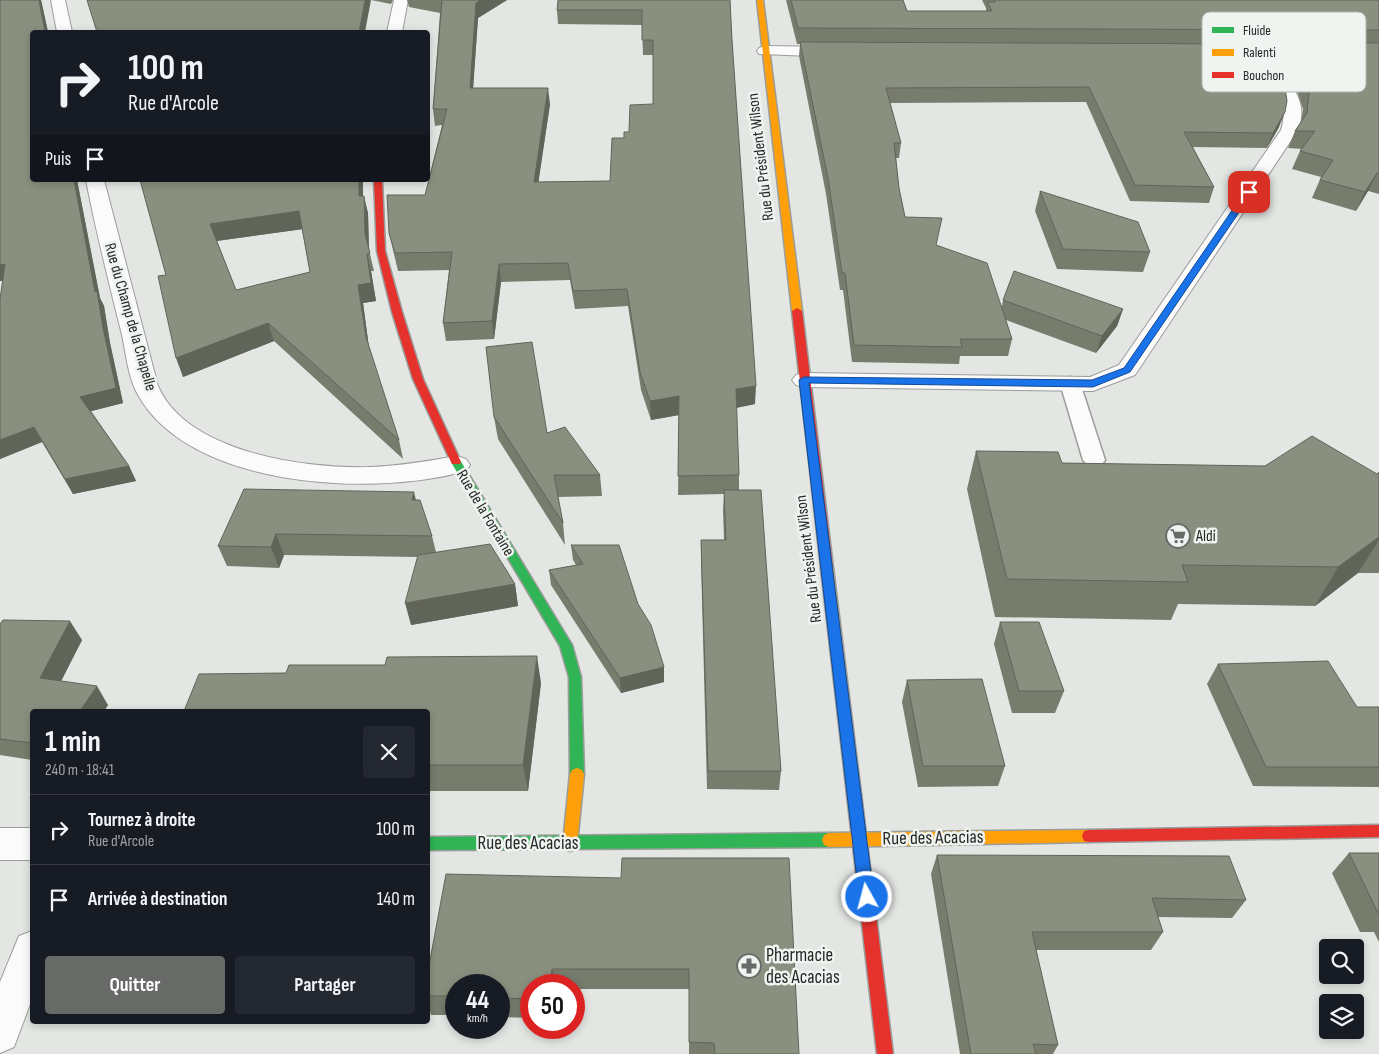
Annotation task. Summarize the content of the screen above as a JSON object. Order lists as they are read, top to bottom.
{
  "streets": {
    "main road": ["Rue du Président Wilson", "Rue de la Fontaine", "Rue des Acacias"],
    "street": ["Rue du Champ de la Chapelle"]
  },
  "crossings": [
    ["Rue du Président Wilson", "Rue des Acacias"],
    ["Rue du Champ de la Chapelle", "Rue de la Fontaine"],
    ["Rue de la Fontaine", "Rue des Acacias"]
  ],
  "places": {
    "supermarket": ["Aldi"],
    "pharmacy": ["Pharmacie des Acacias"]
  },
  "legend": ["Fluide", "Ralenti", "Bouchon"],
  "page": {
    "turn": ["100 m", "Rue d'Arcole"],
    "then": "Puis",
    "heading": ["1 min", "240 m · 18:41"],
    "list": [
      {
        "name": "Tournez à droite",
        "note": "Rue d'Arcole",
        "value": "100 m"
      },
      {
        "name": "Arrivée à destination",
        "value": "140 m"
      }
    ],
    "buttons": ["Quitter", "Partager"],
    "speed": "44 km/h",
    "limit": "50"
  }
}
